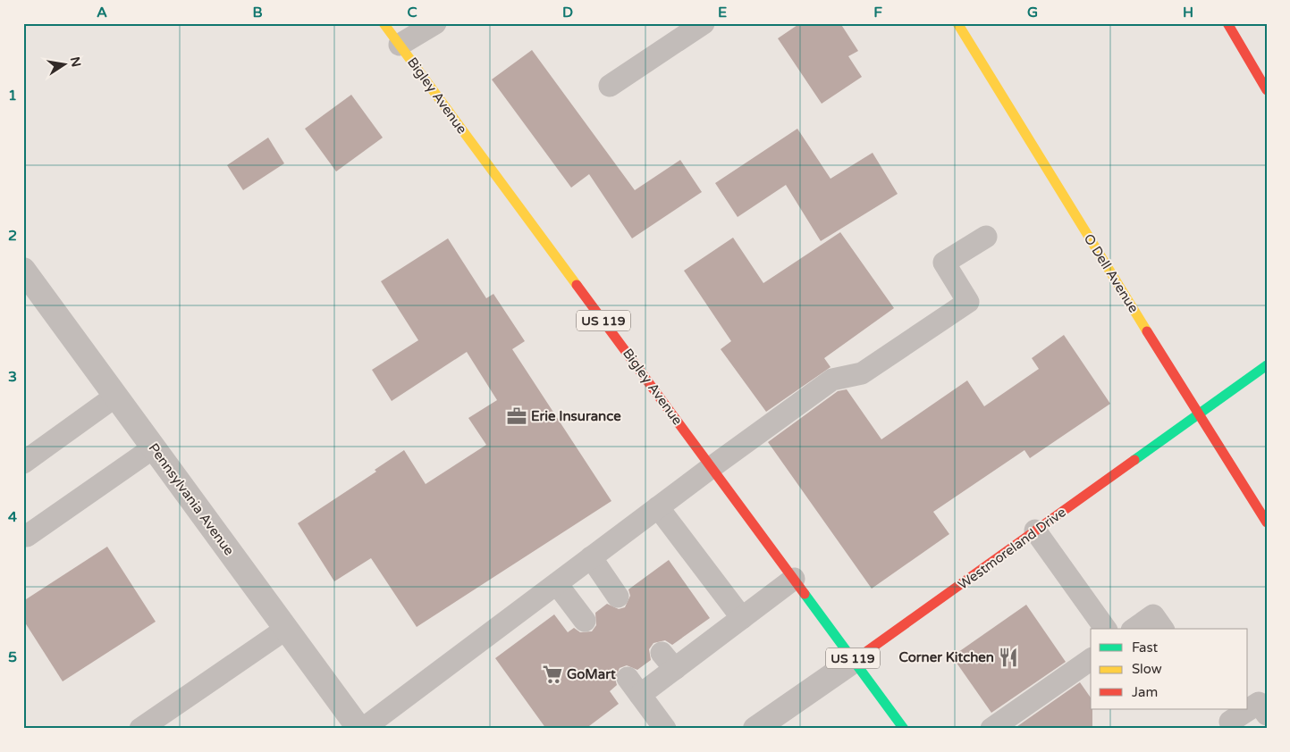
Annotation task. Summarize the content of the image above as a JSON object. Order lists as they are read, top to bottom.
{
  "streets": {
    "main road": [
      "Bigley Avenue",
      "O Dell Avenue",
      "US 119",
      "Westmoreland Drive"
    ],
    "street": ["Pennsylvania Avenue"]
  },
  "crossings": [
    ["Bigley Avenue", "Westmoreland Drive"],
    ["O Dell Avenue", "Westmoreland Drive"]
  ],
  "places": {
    "office": ["Erie Insurance"],
    "restaurant": ["Corner Kitchen"],
    "supermarket": ["GoMart"]
  },
  "legend": ["Fast", "Slow", "Jam"],
  "north": "right",
  "grid": {
    "columns": [
      "A",
      "B",
      "C",
      "D",
      "E",
      "F",
      "G",
      "H"
    ],
    "rows": [
      "1",
      "2",
      "3",
      "4",
      "5"
    ]
  }
}
